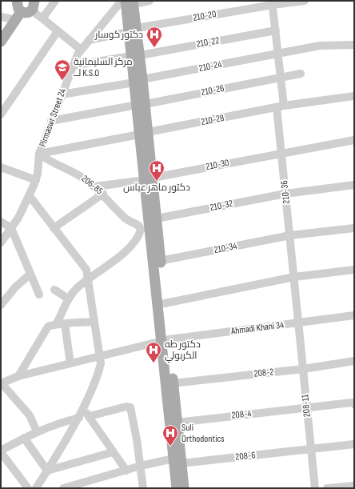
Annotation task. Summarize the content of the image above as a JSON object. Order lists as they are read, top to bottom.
{
  "streets": {
    "street": [
      "210-20",
      "210-22",
      "210-24",
      "210-26",
      "Pirmaswr Street 24",
      "210-28",
      "210-30",
      "206-85",
      "210-36",
      "210-32",
      "210-34",
      "Ahmadi Khani 34",
      "208-2",
      "208-11",
      "208-4",
      "208-6"
    ]
  },
  "crossings": [
    ["210-20", "Pirmaswr Street 24"],
    ["210-20", "210-36"],
    ["210-22", "Pirmaswr Street 24"],
    ["210-22", "210-36"],
    ["210-24", "Pirmaswr Street 24"],
    ["210-24", "210-36"],
    ["210-26", "Pirmaswr Street 24"],
    ["210-26", "210-36"],
    ["Pirmaswr Street 24", "210-28"],
    ["Pirmaswr Street 24", "206-85"],
    ["210-28", "206-85"],
    ["210-28", "210-36"],
    ["210-30", "206-85"],
    ["210-30", "210-36"],
    ["210-36", "210-32"],
    ["210-36", "210-34"],
    ["210-36", "Ahmadi Khani 34"],
    ["210-36", "208-11"],
    ["Ahmadi Khani 34", "208-11"],
    ["208-2", "208-11"],
    ["208-11", "208-4"],
    ["208-11", "208-6"]
  ],
  "places": {
    "hospital": [
      "دكتور كوسار",
      "دكتور ماهر عباس",
      "دكتور طه الكربولي",
      "Suli Orthodontics"
    ],
    "school or university": ["مرکز السلیمانیة لــ K.S.O"]
  }
}
